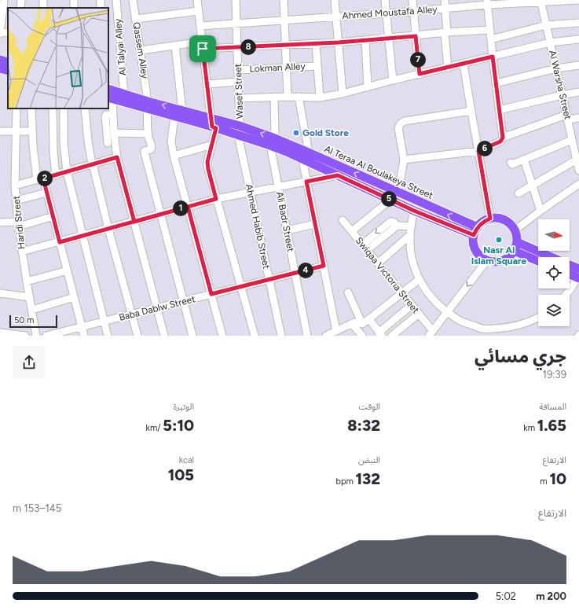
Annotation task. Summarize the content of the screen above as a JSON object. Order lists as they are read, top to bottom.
{
  "streets": {
    "main road": ["Al Teraa Al Boulakeya Street"],
    "street": [
      "Ahmed Moustafa Alley",
      "Al Talyai Alley",
      "Qassem Alley",
      "Lokman Alley",
      "Al Warsha Street",
      "Wasef Street",
      "Ali Badr Street",
      "Haridi Street",
      "Ahmed Habib Street",
      "Swiqaa Victoria Street",
      "Baba Dablw Street"
    ]
  },
  "crossings": [
    ["Ahmed Moustafa Alley", "Al Warsha Street"],
    ["Ahmed Moustafa Alley", "Wasef Street"],
    ["Al Talyai Alley", "Al Teraa Al Boulakeya Street"],
    ["Qassem Alley", "Al Teraa Al Boulakeya Street"],
    ["Lokman Alley", "Wasef Street"],
    ["Wasef Street", "Al Teraa Al Boulakeya Street"],
    ["Al Teraa Al Boulakeya Street", "Ali Badr Street"],
    ["Al Teraa Al Boulakeya Street", "Ahmed Habib Street"],
    ["Ali Badr Street", "Baba Dablw Street"],
    ["Ahmed Habib Street", "Baba Dablw Street"]
  ],
  "places": ["Gold Store", "Nasr Al Islam Square"],
  "scale_bar": "50 m",
  "north": "right",
  "page": {
    "pins": [
      "8",
      "7",
      "6",
      "2",
      "5",
      "1",
      "4"
    ],
    "scale": "50 m",
    "heading": ["جري مسائي", "19:39"],
    "stats": [
      ["المسافة", "1.65 km"],
      ["الوقت", "8:32"],
      ["الوتيرة", "5:10 /km"],
      ["الارتفاع", "10 m"],
      ["النبض", "132 bpm"],
      ["kcal", "105"]
    ],
    "chart": ["الارتفاع", "145–153 m"],
    "list": [
      {
        "name": "200 m",
        "note": "5:02"
      }
    ]
  }
}
